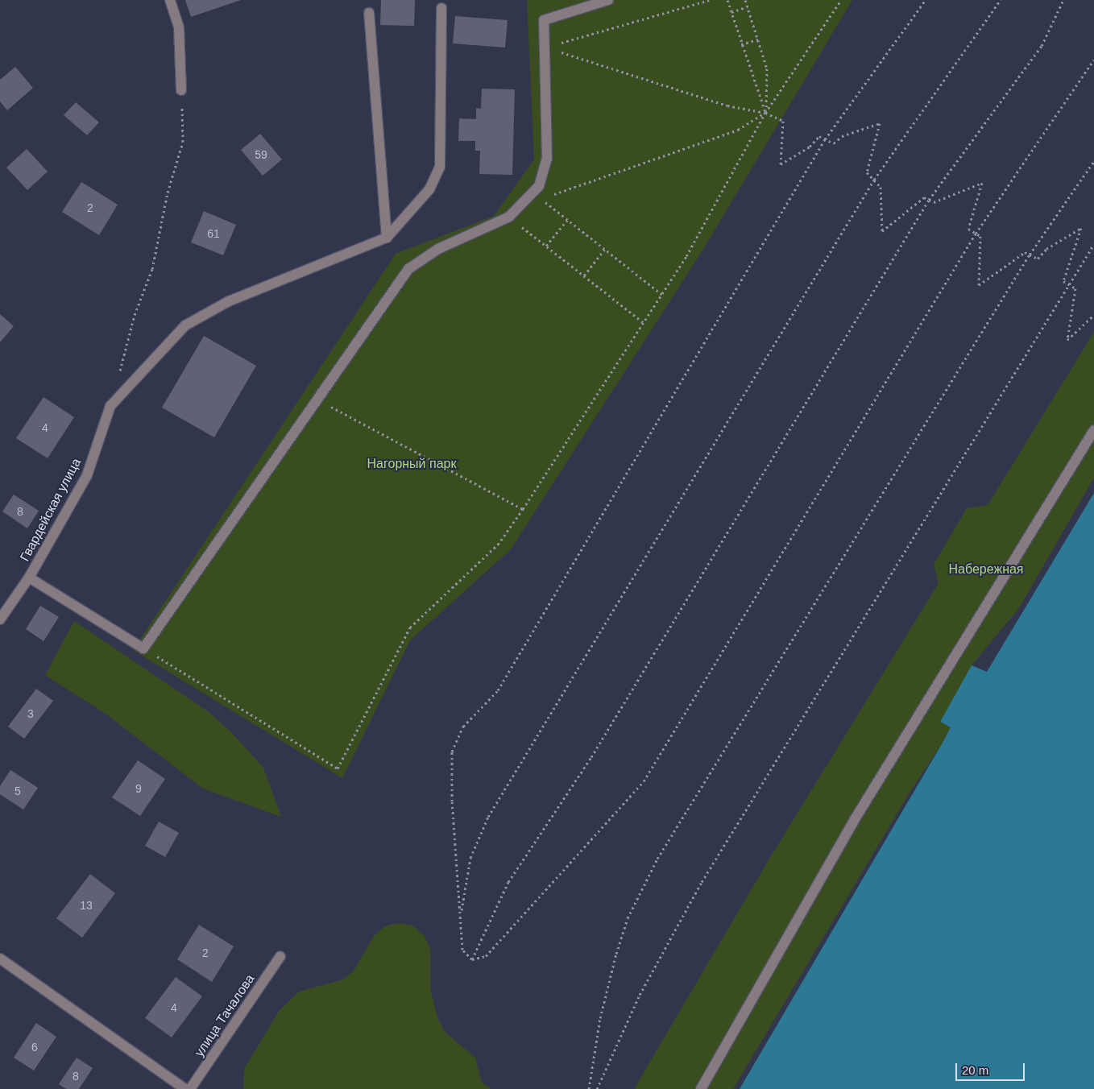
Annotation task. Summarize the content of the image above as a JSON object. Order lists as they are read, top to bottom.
{
  "streets": {
    "street": ["Гвардейская улица", "улица Тачалова"]
  },
  "parks": ["Нагорный парк", "Набережная"],
  "house_numbers": [
    "59",
    "2",
    "61",
    "4",
    "8",
    "3",
    "9",
    "5",
    "13",
    "2",
    "4",
    "6",
    "8"
  ],
  "scale_bar": "20 m"
}
